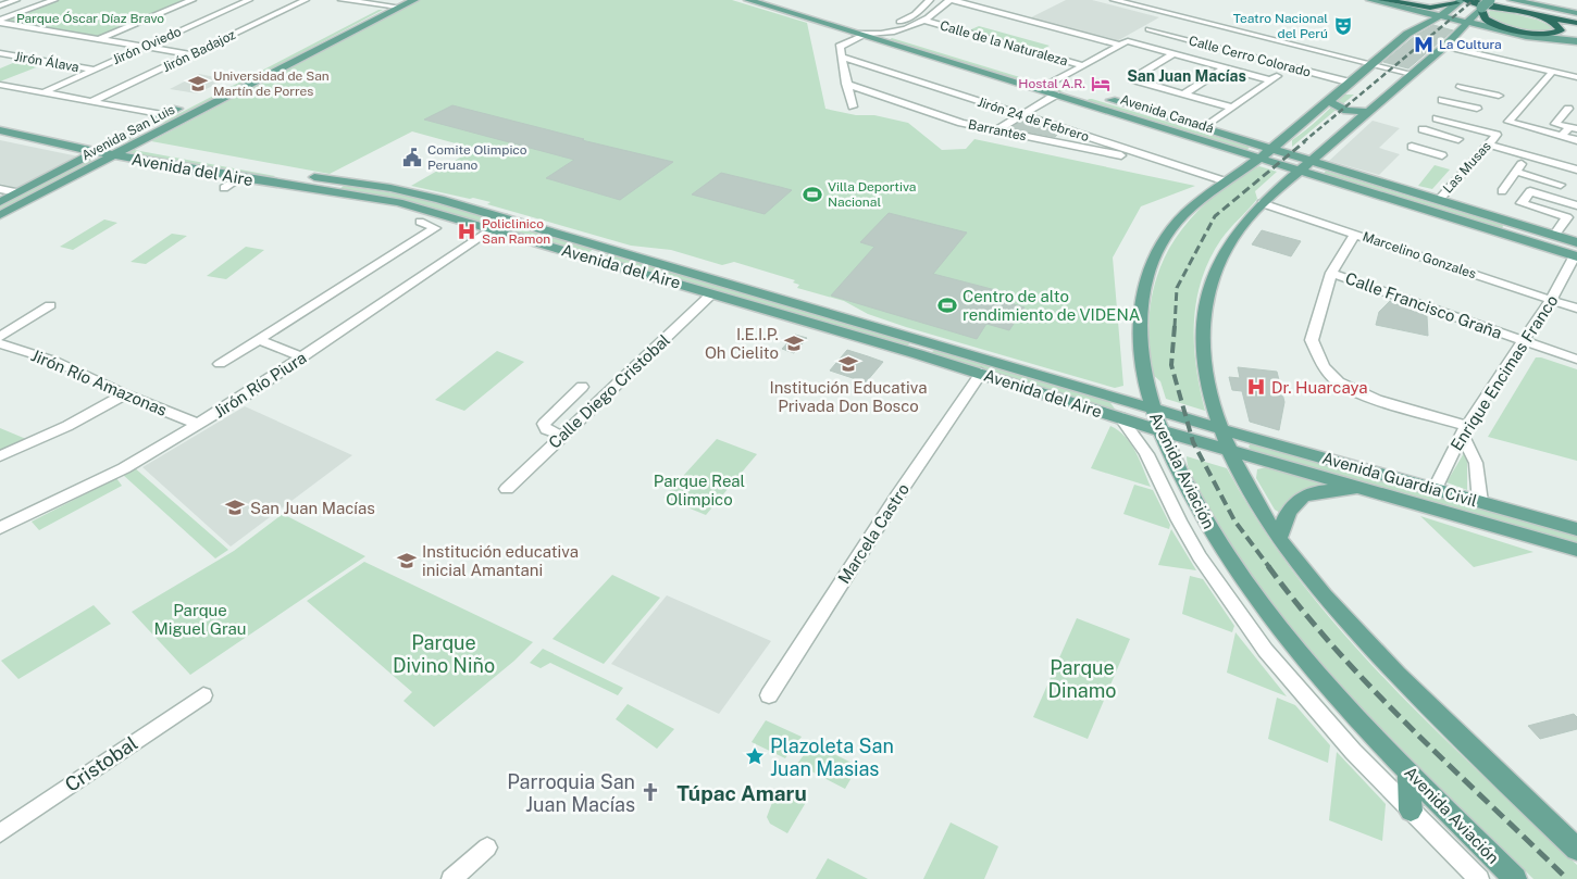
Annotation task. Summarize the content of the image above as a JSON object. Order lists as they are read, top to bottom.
{
  "streets": {
    "main road": [
      "Avenida Canadá",
      "Avenida San Luis",
      "Avenida del Aire",
      "Avenida Aviación",
      "Avenida Guardia Civil"
    ],
    "street": [
      "Calle de la Naturaleza",
      "Jirón Oviedo",
      "Jirón Badajoz",
      "Calle Cerro Colorado",
      "Jirón Álava",
      "Jirón 24 de Febrero",
      "Barrantes",
      "Las Musas",
      "Marcelino Gonzales",
      "Calle Francisco Graña",
      "Enrique Encimas Franco",
      "Jirón Río Amazonas",
      "Jirón Río Piura",
      "Calle Diego Cristobal",
      "Marcela Castro",
      "Cristobal"
    ]
  },
  "crossings": [
    ["Jirón Oviedo", "Jirón Álava"],
    ["Calle Cerro Colorado", "Avenida Aviación"],
    ["Avenida Canadá", "Las Musas"],
    ["Avenida Canadá", "Enrique Encimas Franco"],
    ["Avenida Canadá", "Avenida Aviación"],
    ["Jirón 24 de Febrero", "Barrantes"],
    ["Jirón 24 de Febrero", "Avenida Aviación"],
    ["Avenida San Luis", "Avenida del Aire"],
    ["Avenida del Aire", "Jirón Río Piura"],
    ["Avenida del Aire", "Calle Diego Cristobal"],
    ["Avenida del Aire", "Avenida Aviación"],
    ["Avenida del Aire", "Avenida Guardia Civil"],
    ["Avenida del Aire", "Marcela Castro"],
    ["Marcelino Gonzales", "Enrique Encimas Franco"],
    ["Calle Francisco Graña", "Enrique Encimas Franco"],
    ["Enrique Encimas Franco", "Avenida Guardia Civil"],
    ["Jirón Río Amazonas", "Jirón Río Piura"]
  ],
  "districts": ["San Juan Macías", "Túpac Amaru"],
  "parks": [
    "Parque Óscar Díaz Bravo",
    "Parque Real Olimpico",
    "Parque Miguel Grau",
    "Parque Divino Niño",
    "Parque Dinamo"
  ],
  "places": {
    "theatre": ["Teatro Nacional del Perú"],
    "metro station": ["La Cultura"],
    "school or university": [
      "Universidad de San Martín de Porres",
      "I.E.I.P. Oh Cielito",
      "Institución Educativa Privada Don Bosco",
      "San Juan Macías",
      "Institución educativa inicial Amantani"
    ],
    "hotel": ["Hostal A.R."],
    "public building": ["Comite Olimpico Peruano"],
    "sports": ["Villa Deportiva Nacional", "Centro de alto rendimiento de VIDENA"],
    "hospital": ["Policlinico San Ramon", "Dr. Huarcaya"],
    "place": ["Plazoleta San Juan Masias"],
    "church": ["Parroquia San Juan Macías"]
  }
}
